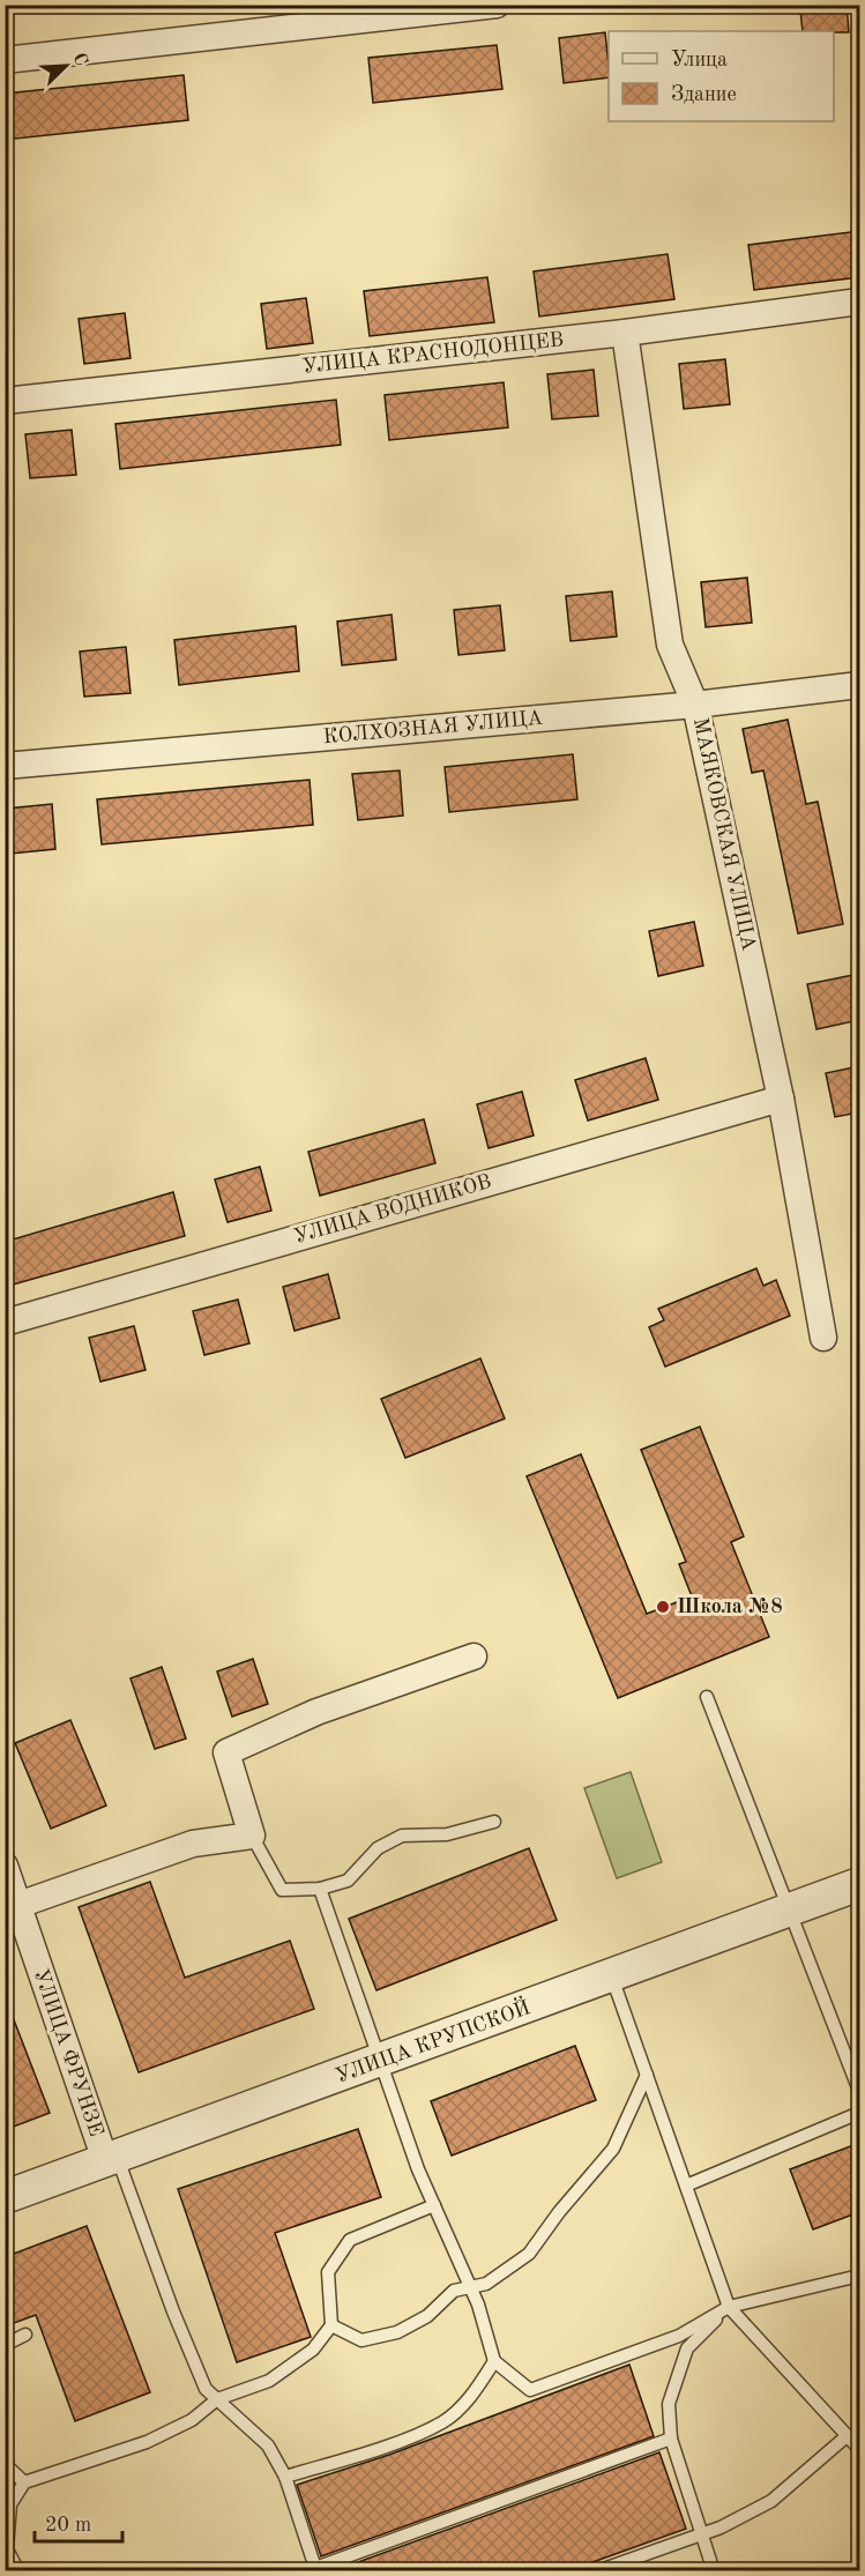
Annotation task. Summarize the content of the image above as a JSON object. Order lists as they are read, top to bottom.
{
  "streets": {
    "street": [
      "УЛИЦА КРАСНОДОНЦЕВ",
      "КОЛХОЗНАЯ УЛИЦА",
      "МАЯКОВСКАЯ УЛИЦА",
      "УЛИЦА ВОДНИКОВ",
      "УЛИЦА КРУПСКОЙ",
      "УЛИЦА ФРУНЗЕ"
    ]
  },
  "crossings": [
    ["УЛИЦА КРАСНОДОНЦЕВ", "МАЯКОВСКАЯ УЛИЦА"],
    ["КОЛХОЗНАЯ УЛИЦА", "МАЯКОВСКАЯ УЛИЦА"],
    ["МАЯКОВСКАЯ УЛИЦА", "УЛИЦА ВОДНИКОВ"],
    ["УЛИЦА КРУПСКОЙ", "УЛИЦА ФРУНЗЕ"]
  ],
  "places": ["Школа №8"],
  "legend": ["Улица", "Здание"],
  "scale_bar": "20 m",
  "north": "top right"
}
